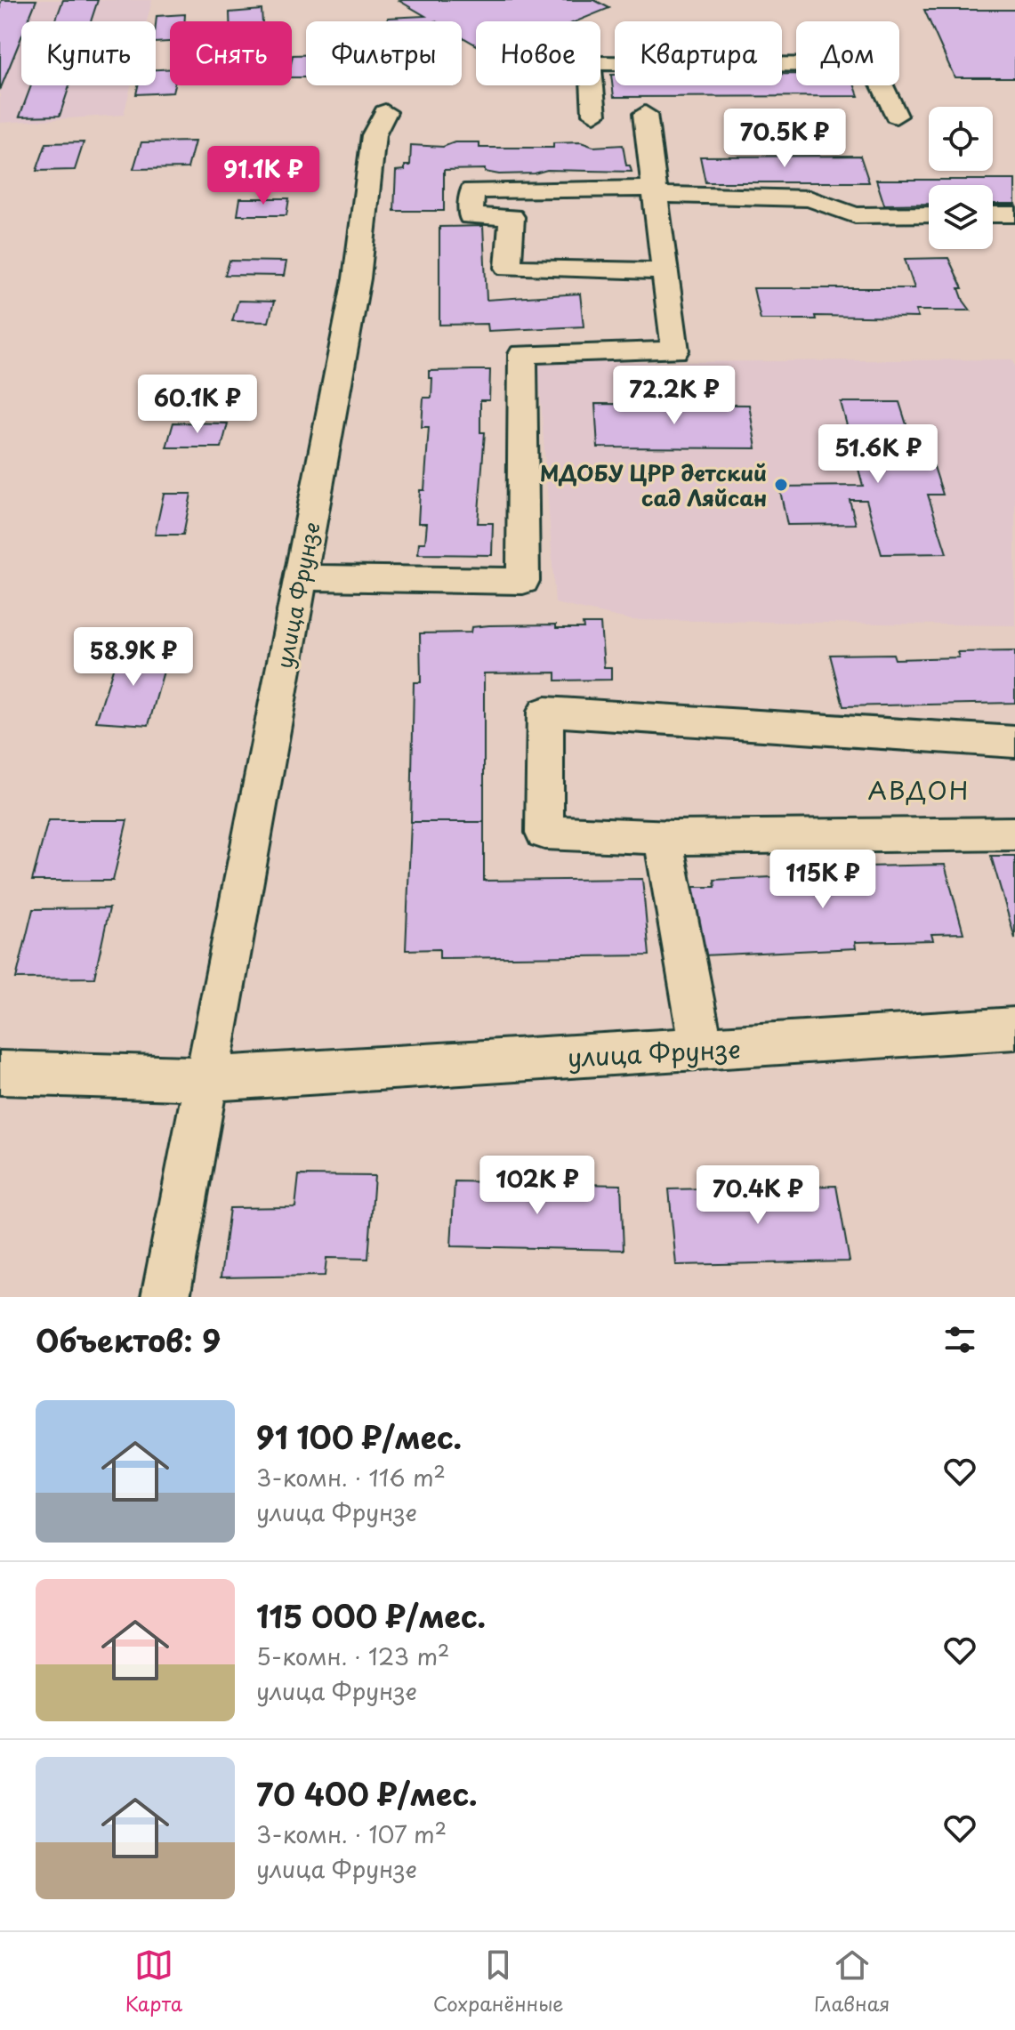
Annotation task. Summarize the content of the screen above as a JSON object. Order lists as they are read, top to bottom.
{
  "streets": {
    "street": ["улица Фрунзе"]
  },
  "districts": ["АВДОН"],
  "places": ["МДОБУ ЦРР детский сад Ляйсан"],
  "page": {
    "chip": [
      "Купить",
      "Снять",
      "Фильтры",
      "Новое",
      "Квартира",
      "Дом"
    ],
    "price": [
      "70.5K ₽",
      "91.1K ₽",
      "72.2K ₽",
      "60.1K ₽",
      "51.6K ₽",
      "58.9K ₽",
      "115K ₽",
      "102K ₽",
      "70.4K ₽"
    ],
    "heading": "Объектов: 9",
    "list": [
      {
        "name": "91 100 ₽/мес.",
        "note": "3-комн. · 116 m² · улица Фрунзе"
      },
      {
        "name": "115 000 ₽/мес.",
        "note": "5-комн. · 123 m² · улица Фрунзе"
      },
      {
        "name": "70 400 ₽/мес.",
        "note": "3-комн. · 107 m² · улица Фрунзе"
      }
    ],
    "tabs": ["Карта", "Сохранённые", "Главная"]
  }
}
